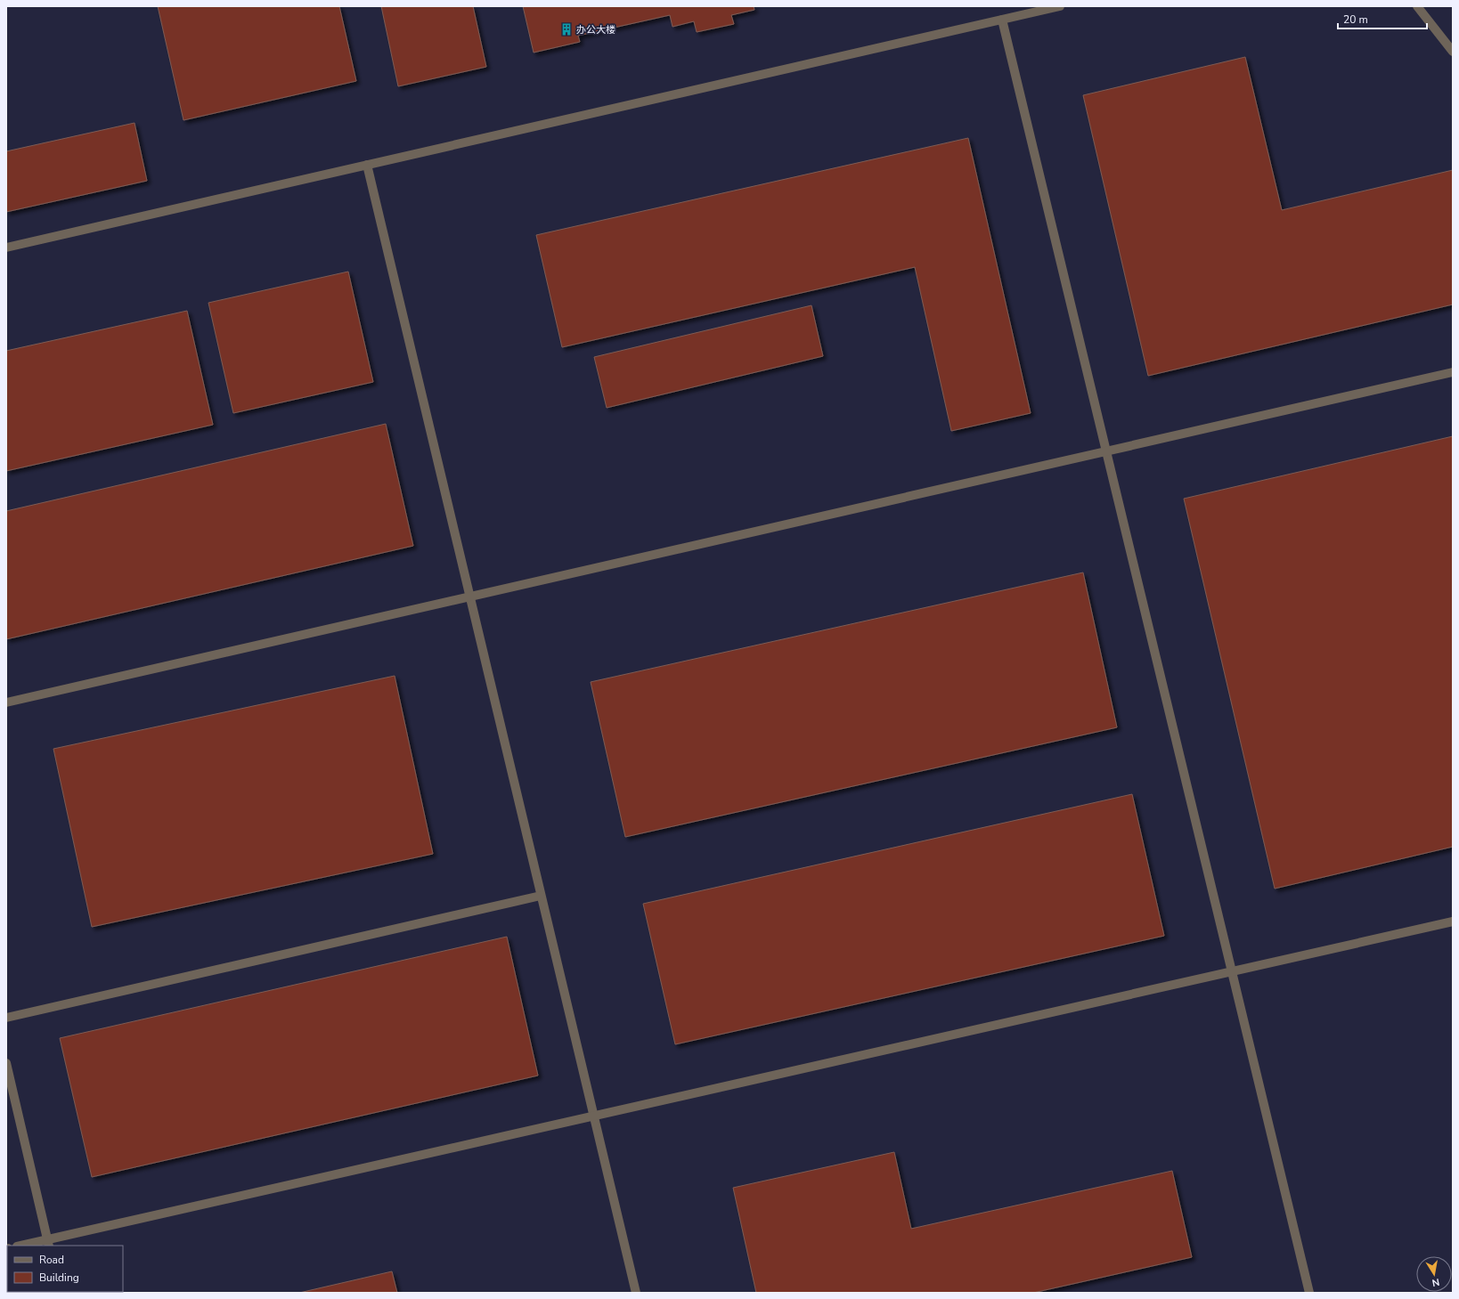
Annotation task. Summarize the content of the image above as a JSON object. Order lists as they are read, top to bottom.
{
  "places": {
    "building": ["办公大楼"]
  },
  "legend": ["Road", "Building"],
  "scale_bar": "20 m",
  "north": "bottom"
}
